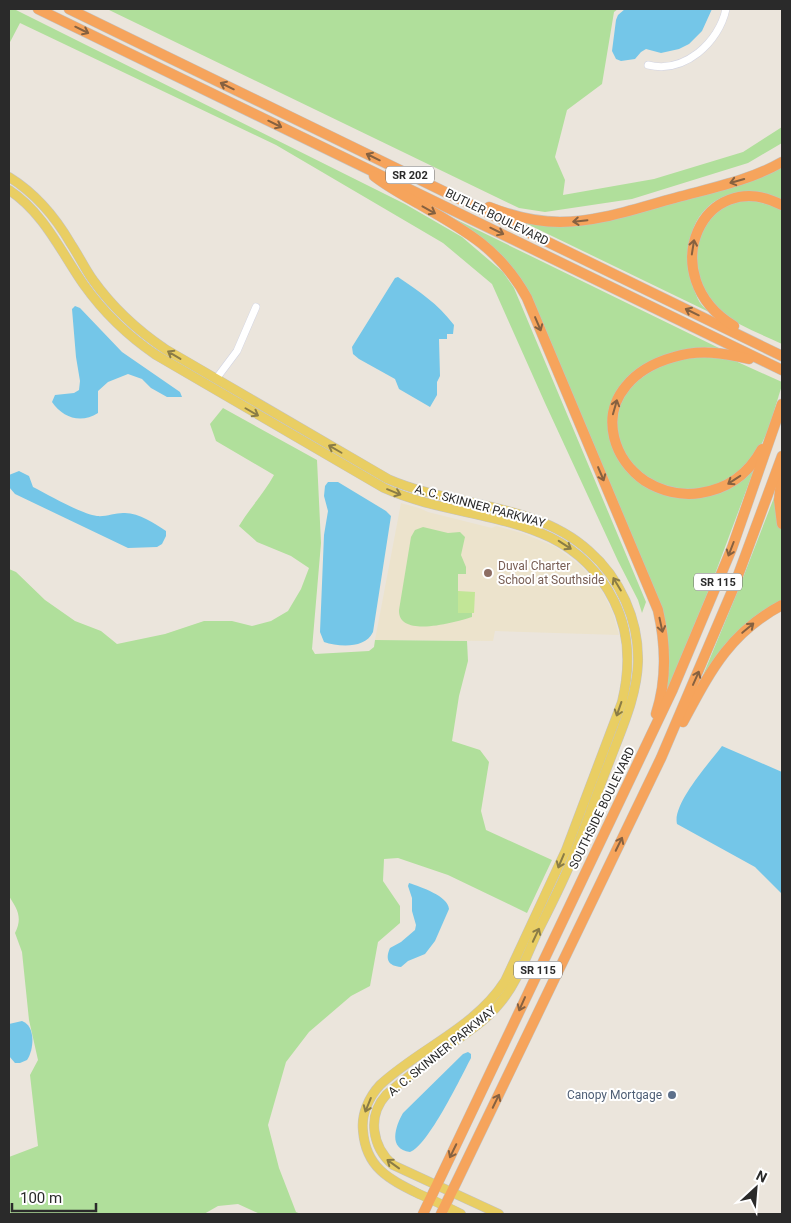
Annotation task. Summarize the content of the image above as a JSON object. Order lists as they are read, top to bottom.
{
  "streets": {
    "highway": [
      "SR 202",
      "BUTLER BOULEVARD",
      "SR 115",
      "SOUTHSIDE BOULEVARD"
    ],
    "main road": ["A. C. SKINNER PARKWAY"]
  },
  "crossings": [
    ["A. C. SKINNER PARKWAY", "SR 115"],
    ["A. C. SKINNER PARKWAY", "SOUTHSIDE BOULEVARD"]
  ],
  "places": ["Duval Charter School at Southside", "Canopy Mortgage"],
  "scale_bar": "100 m",
  "north": "top right"
}
